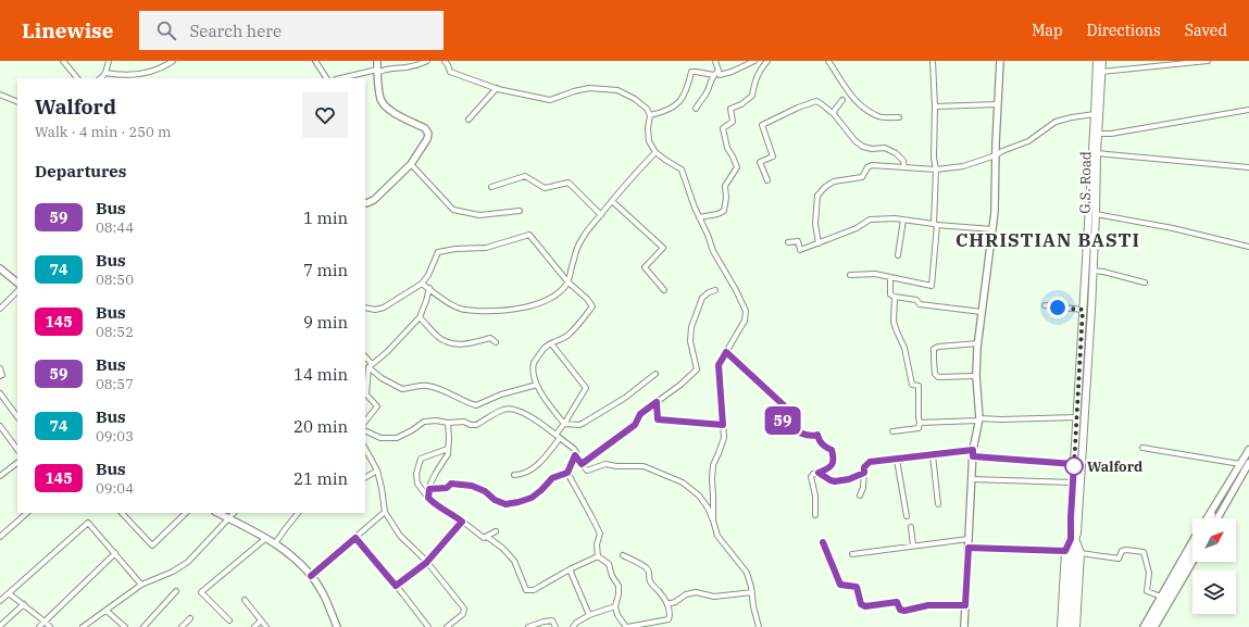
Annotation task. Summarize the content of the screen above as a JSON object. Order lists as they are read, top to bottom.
{
  "streets": {
    "main road": ["G.S. Road"]
  },
  "districts": ["CHRISTIAN BASTI"],
  "places": ["Walford"],
  "lines": ["bus line 59"],
  "north": "top right",
  "page": {
    "header": "Linewise",
    "search": "Search here",
    "nav": ["Map", "Directions", "Saved"],
    "on_map": "59",
    "heading": [
      ["Walford", "Walk · 4 min · 250 m"],
      "Departures"
    ],
    "list": [
      {
        "mark": "59",
        "name": "Bus",
        "note": "08:44",
        "value": "1 min"
      },
      {
        "mark": "74",
        "name": "Bus",
        "note": "08:50",
        "value": "7 min"
      },
      {
        "mark": "145",
        "name": "Bus",
        "note": "08:52",
        "value": "9 min"
      },
      {
        "mark": "59",
        "name": "Bus",
        "note": "08:57",
        "value": "14 min"
      },
      {
        "mark": "74",
        "name": "Bus",
        "note": "09:03",
        "value": "20 min"
      },
      {
        "mark": "145",
        "name": "Bus",
        "note": "09:04",
        "value": "21 min"
      }
    ]
  }
}
